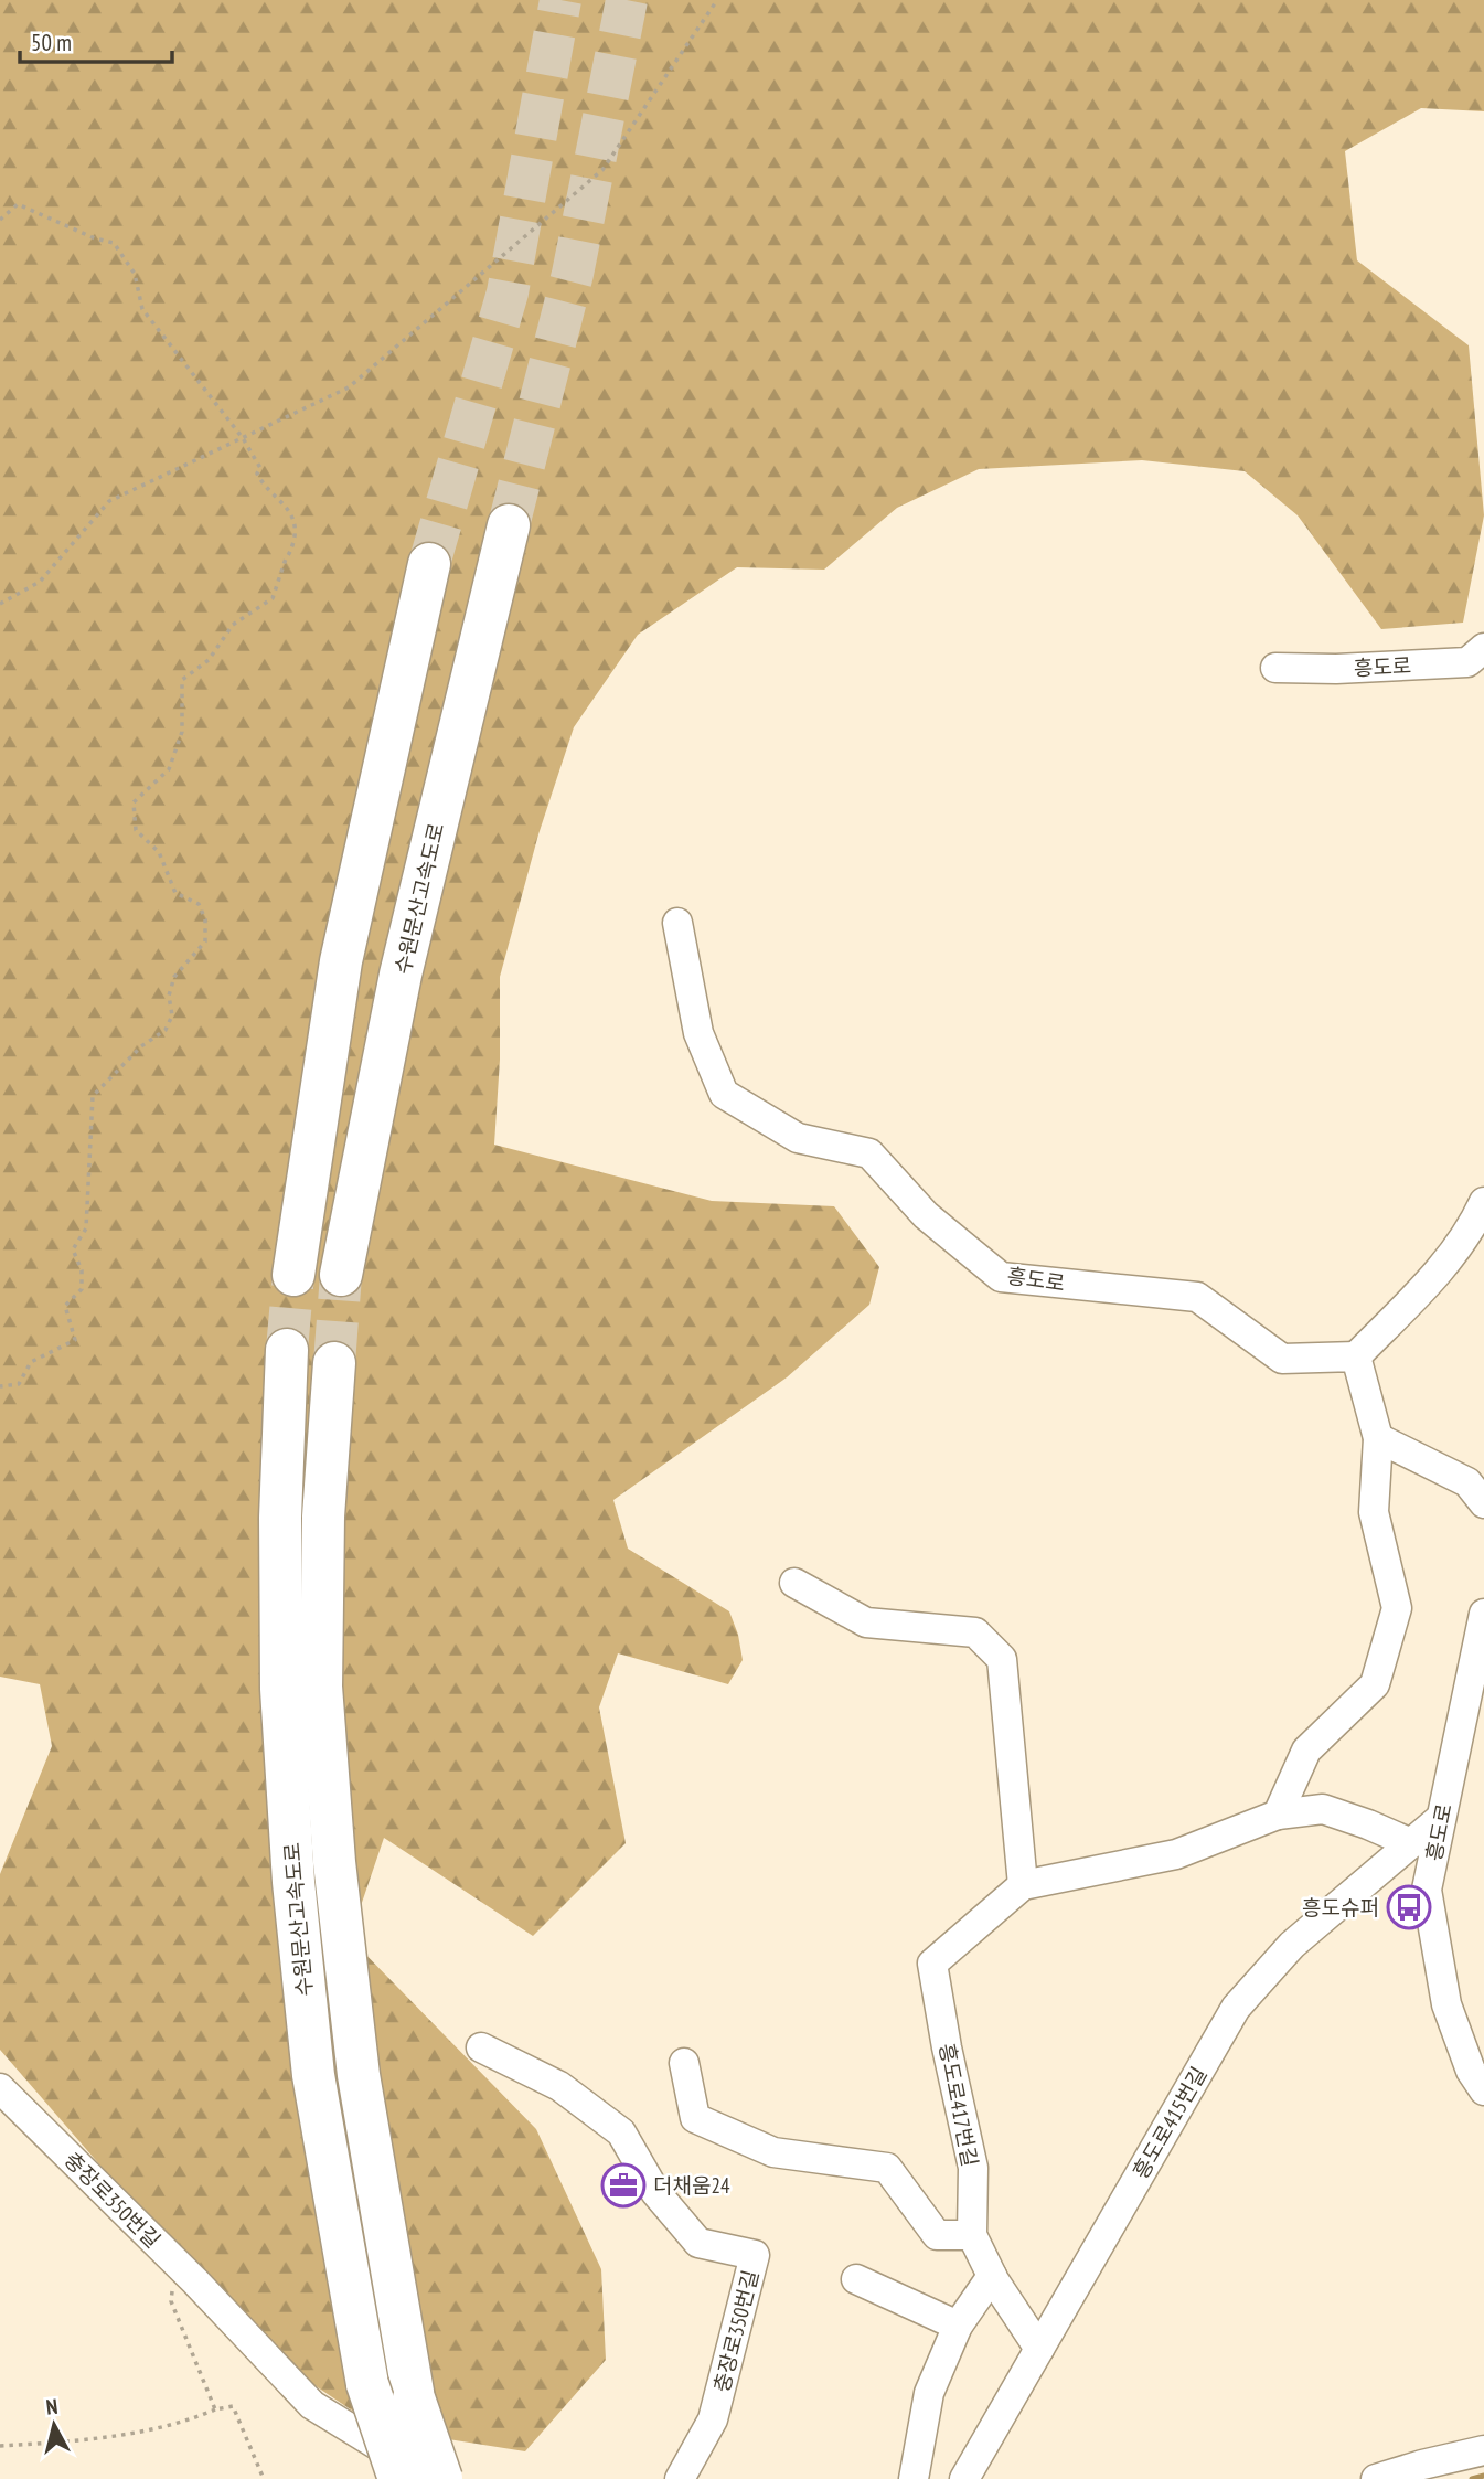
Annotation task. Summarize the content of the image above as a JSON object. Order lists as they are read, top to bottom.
{
  "streets": {
    "highway": ["수원문산고속도로"],
    "street": [
      "흥도로",
      "흥도로417번길",
      "흥도로415번길",
      "충장로350번길"
    ]
  },
  "crossings": [
    ["흥도로", "흥도로415번길"],
    ["수원문산고속도로", "충장로350번길"],
    ["흥도로417번길", "흥도로415번길"]
  ],
  "places": {
    "bus stop": ["흥도슈퍼"],
    "office": ["더채움24"]
  },
  "scale_bar": "50 m",
  "north": "top"
}
